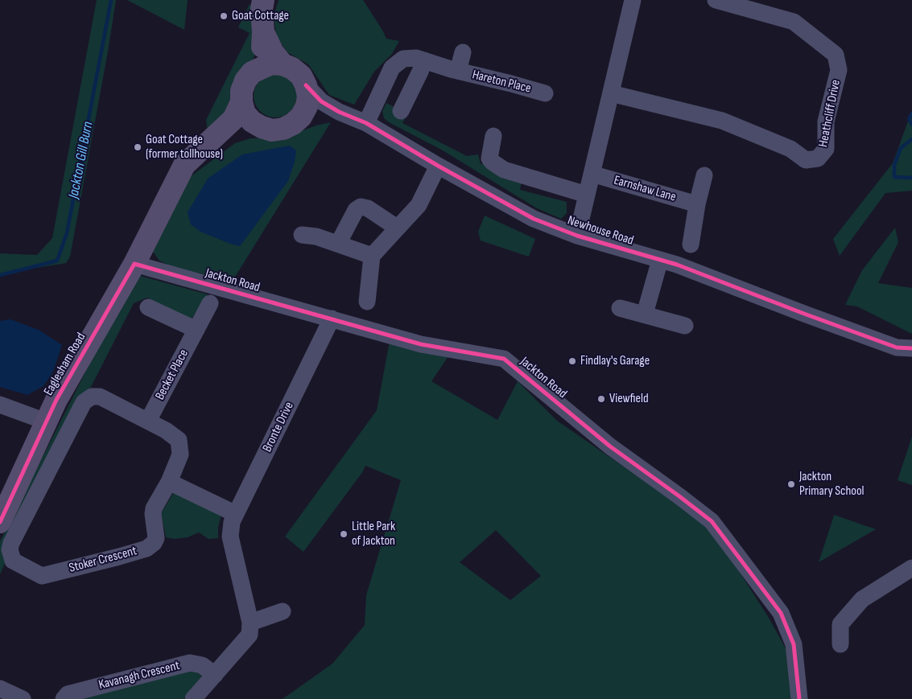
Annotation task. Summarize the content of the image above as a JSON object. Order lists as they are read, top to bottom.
{
  "streets": {
    "main road": ["Eaglesham Road"],
    "street": [
      "Hareton Place",
      "Heathcliff Drive",
      "Earnshaw Lane",
      "Newhouse Road",
      "Jackton Road",
      "Becket Place",
      "Bronte Drive",
      "Stoker Crescent",
      "Kavanagh Crescent"
    ]
  },
  "crossings": [
    ["Hareton Place", "Newhouse Road"],
    ["Newhouse Road", "Eaglesham Road"],
    ["Jackton Road", "Eaglesham Road"],
    ["Jackton Road", "Bronte Drive"],
    ["Becket Place", "Stoker Crescent"]
  ],
  "water": ["Jackton Gill Burn"],
  "places": [
    "Goat Cottage",
    "Goat Cottage (former tollhouse)",
    "Findlay's Garage",
    "Viewfield",
    "Jackton Primary School",
    "Little Park of Jackton"
  ]
}
